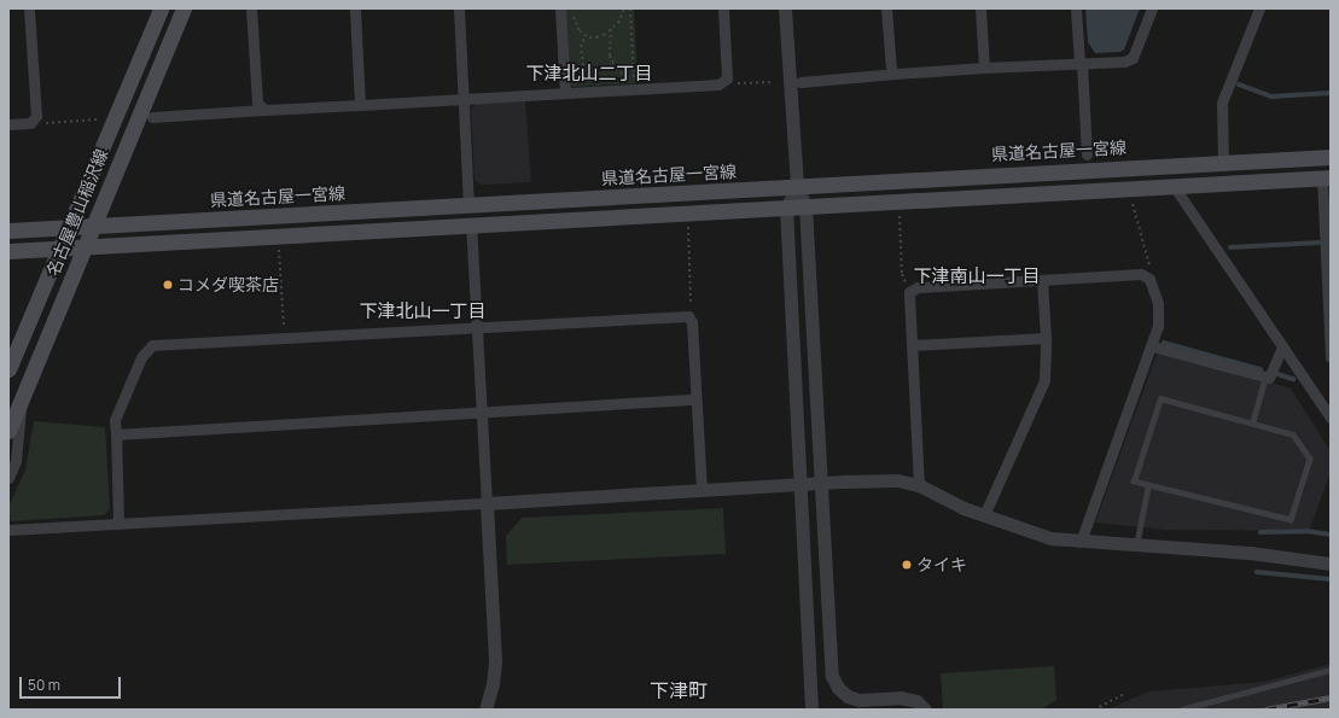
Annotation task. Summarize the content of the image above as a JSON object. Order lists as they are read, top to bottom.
{
  "streets": {
    "main road": ["県道名古屋一宮線", "名古屋豊山稲沢線"]
  },
  "crossings": [
    ["県道名古屋一宮線", "名古屋豊山稲沢線"]
  ],
  "districts": [
    "下津北山二丁目",
    "下津南山一丁目",
    "下津北山一丁目",
    "下津町"
  ],
  "places": ["コメダ喫茶店", "タイキ"],
  "scale_bar": "50 m"
}
